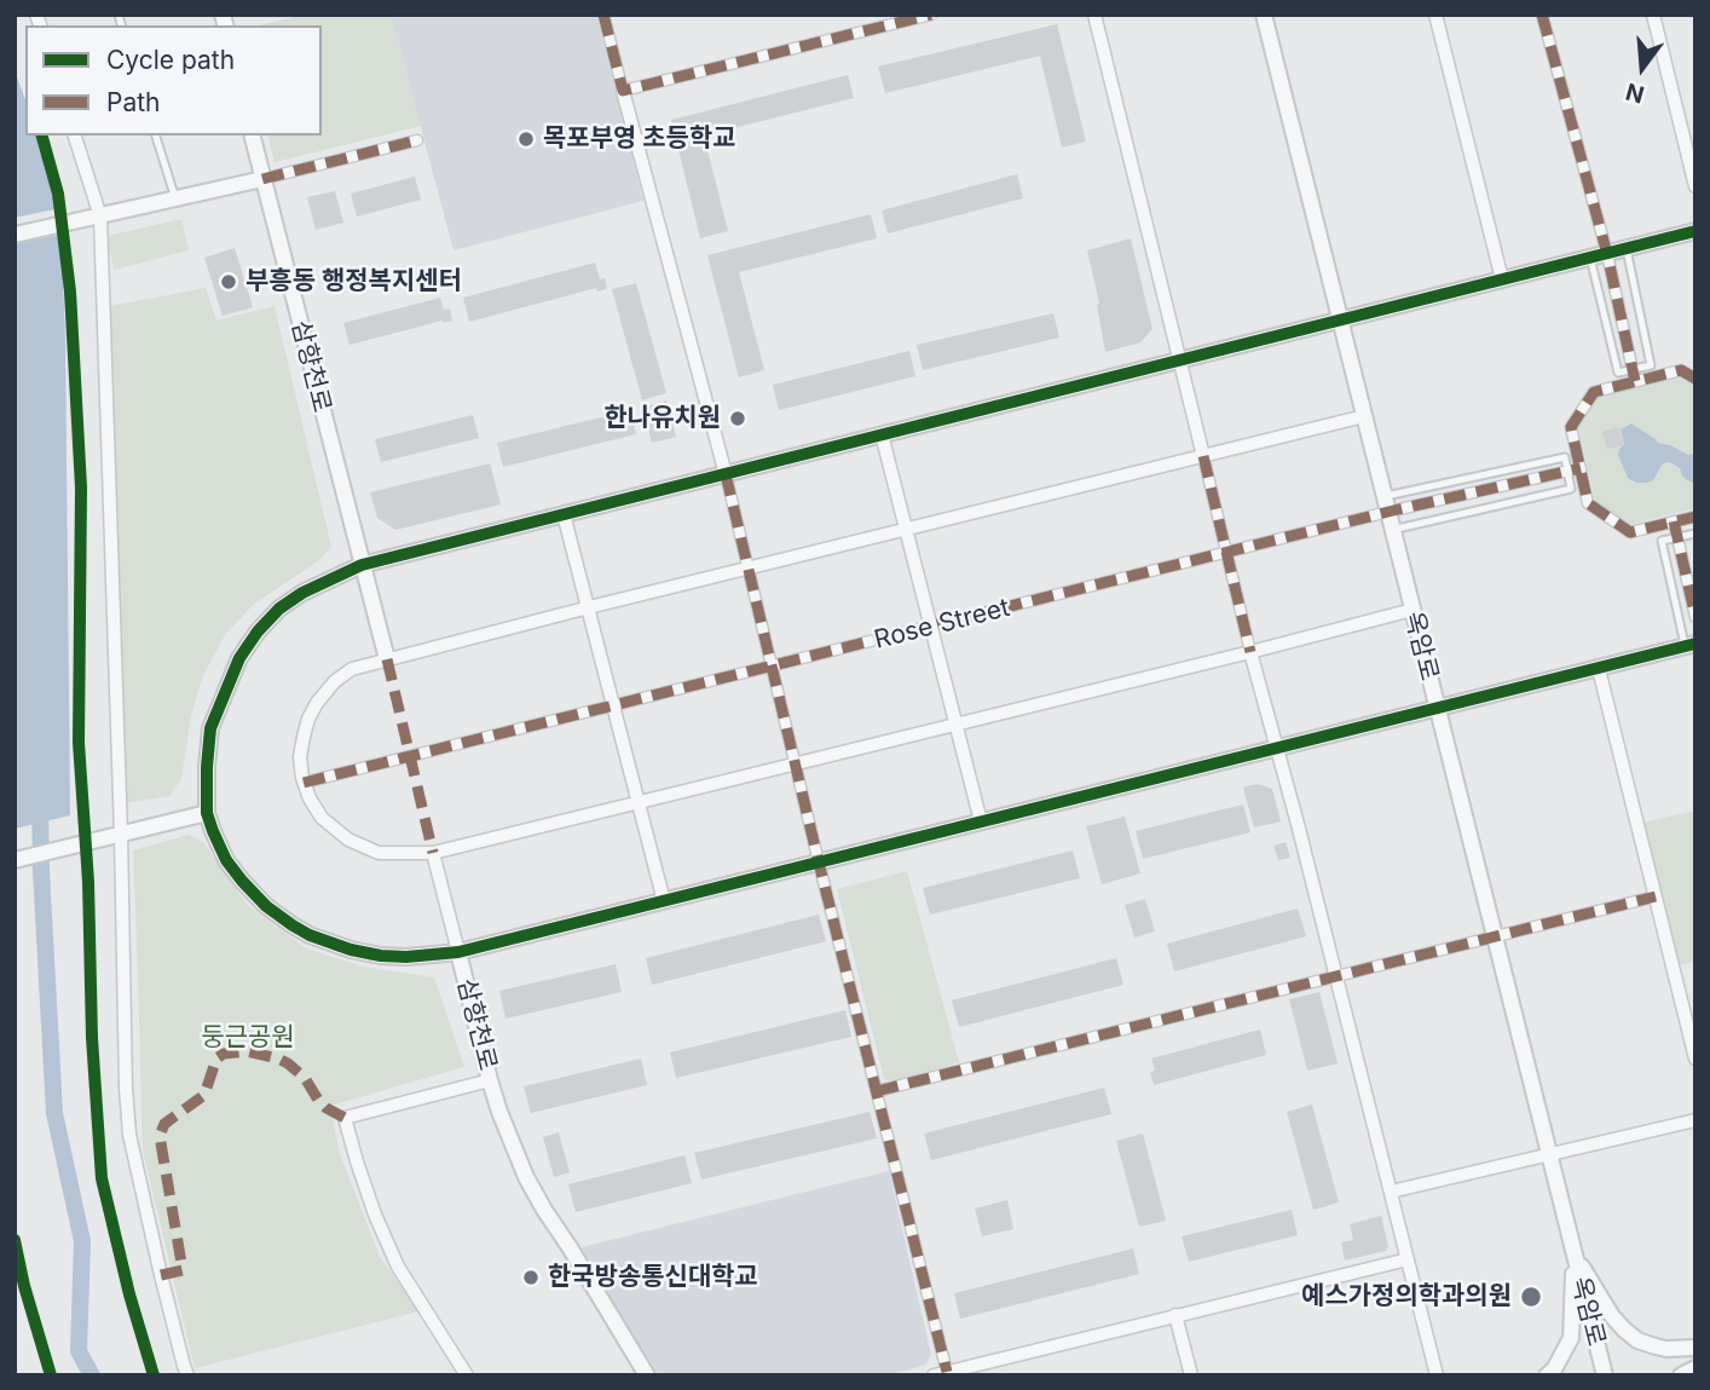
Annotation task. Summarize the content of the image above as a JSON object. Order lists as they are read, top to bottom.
{
  "streets": {
    "street": ["삼향천로", "Rose Street", "옥암로"]
  },
  "crossings": [
    ["Rose Street", "옥암로"]
  ],
  "parks": ["둥근공원"],
  "places": [
    "목포부영 초등학교",
    "부흥동 행정복지센터",
    "한나유치원",
    "한국방송통신대학교",
    "예스가정의학과의원"
  ],
  "legend": ["Cycle path", "Path"],
  "north": "bottom"
}
